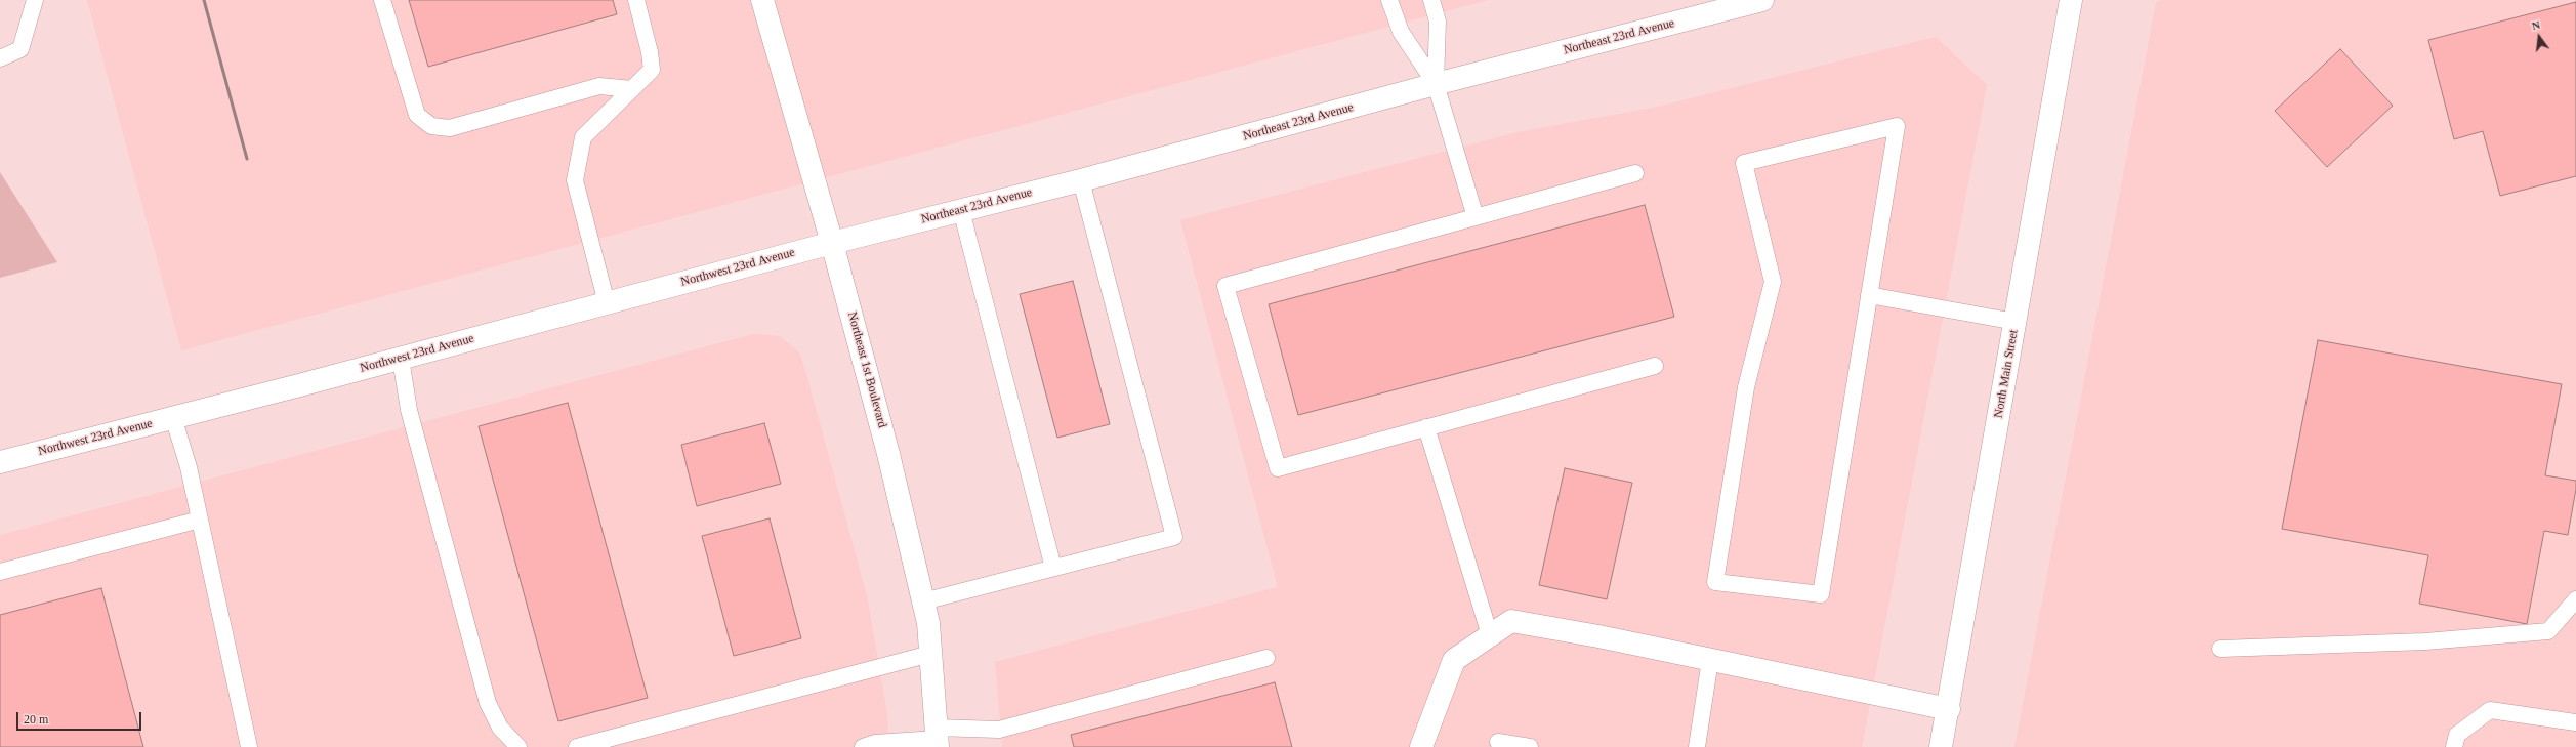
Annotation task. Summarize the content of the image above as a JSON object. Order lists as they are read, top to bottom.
{
  "streets": {
    "main road": [
      "Northeast 23rd Avenue",
      "Northwest 23rd Avenue",
      "Northeast 1st Boulevard",
      "North Main Street"
    ]
  },
  "crossings": [
    ["Northeast 23rd Avenue", "Northwest 23rd Avenue"],
    ["Northeast 23rd Avenue", "Northeast 1st Boulevard"],
    ["Northwest 23rd Avenue", "Northeast 1st Boulevard"]
  ],
  "scale_bar": "20 m",
  "north": "top"
}
